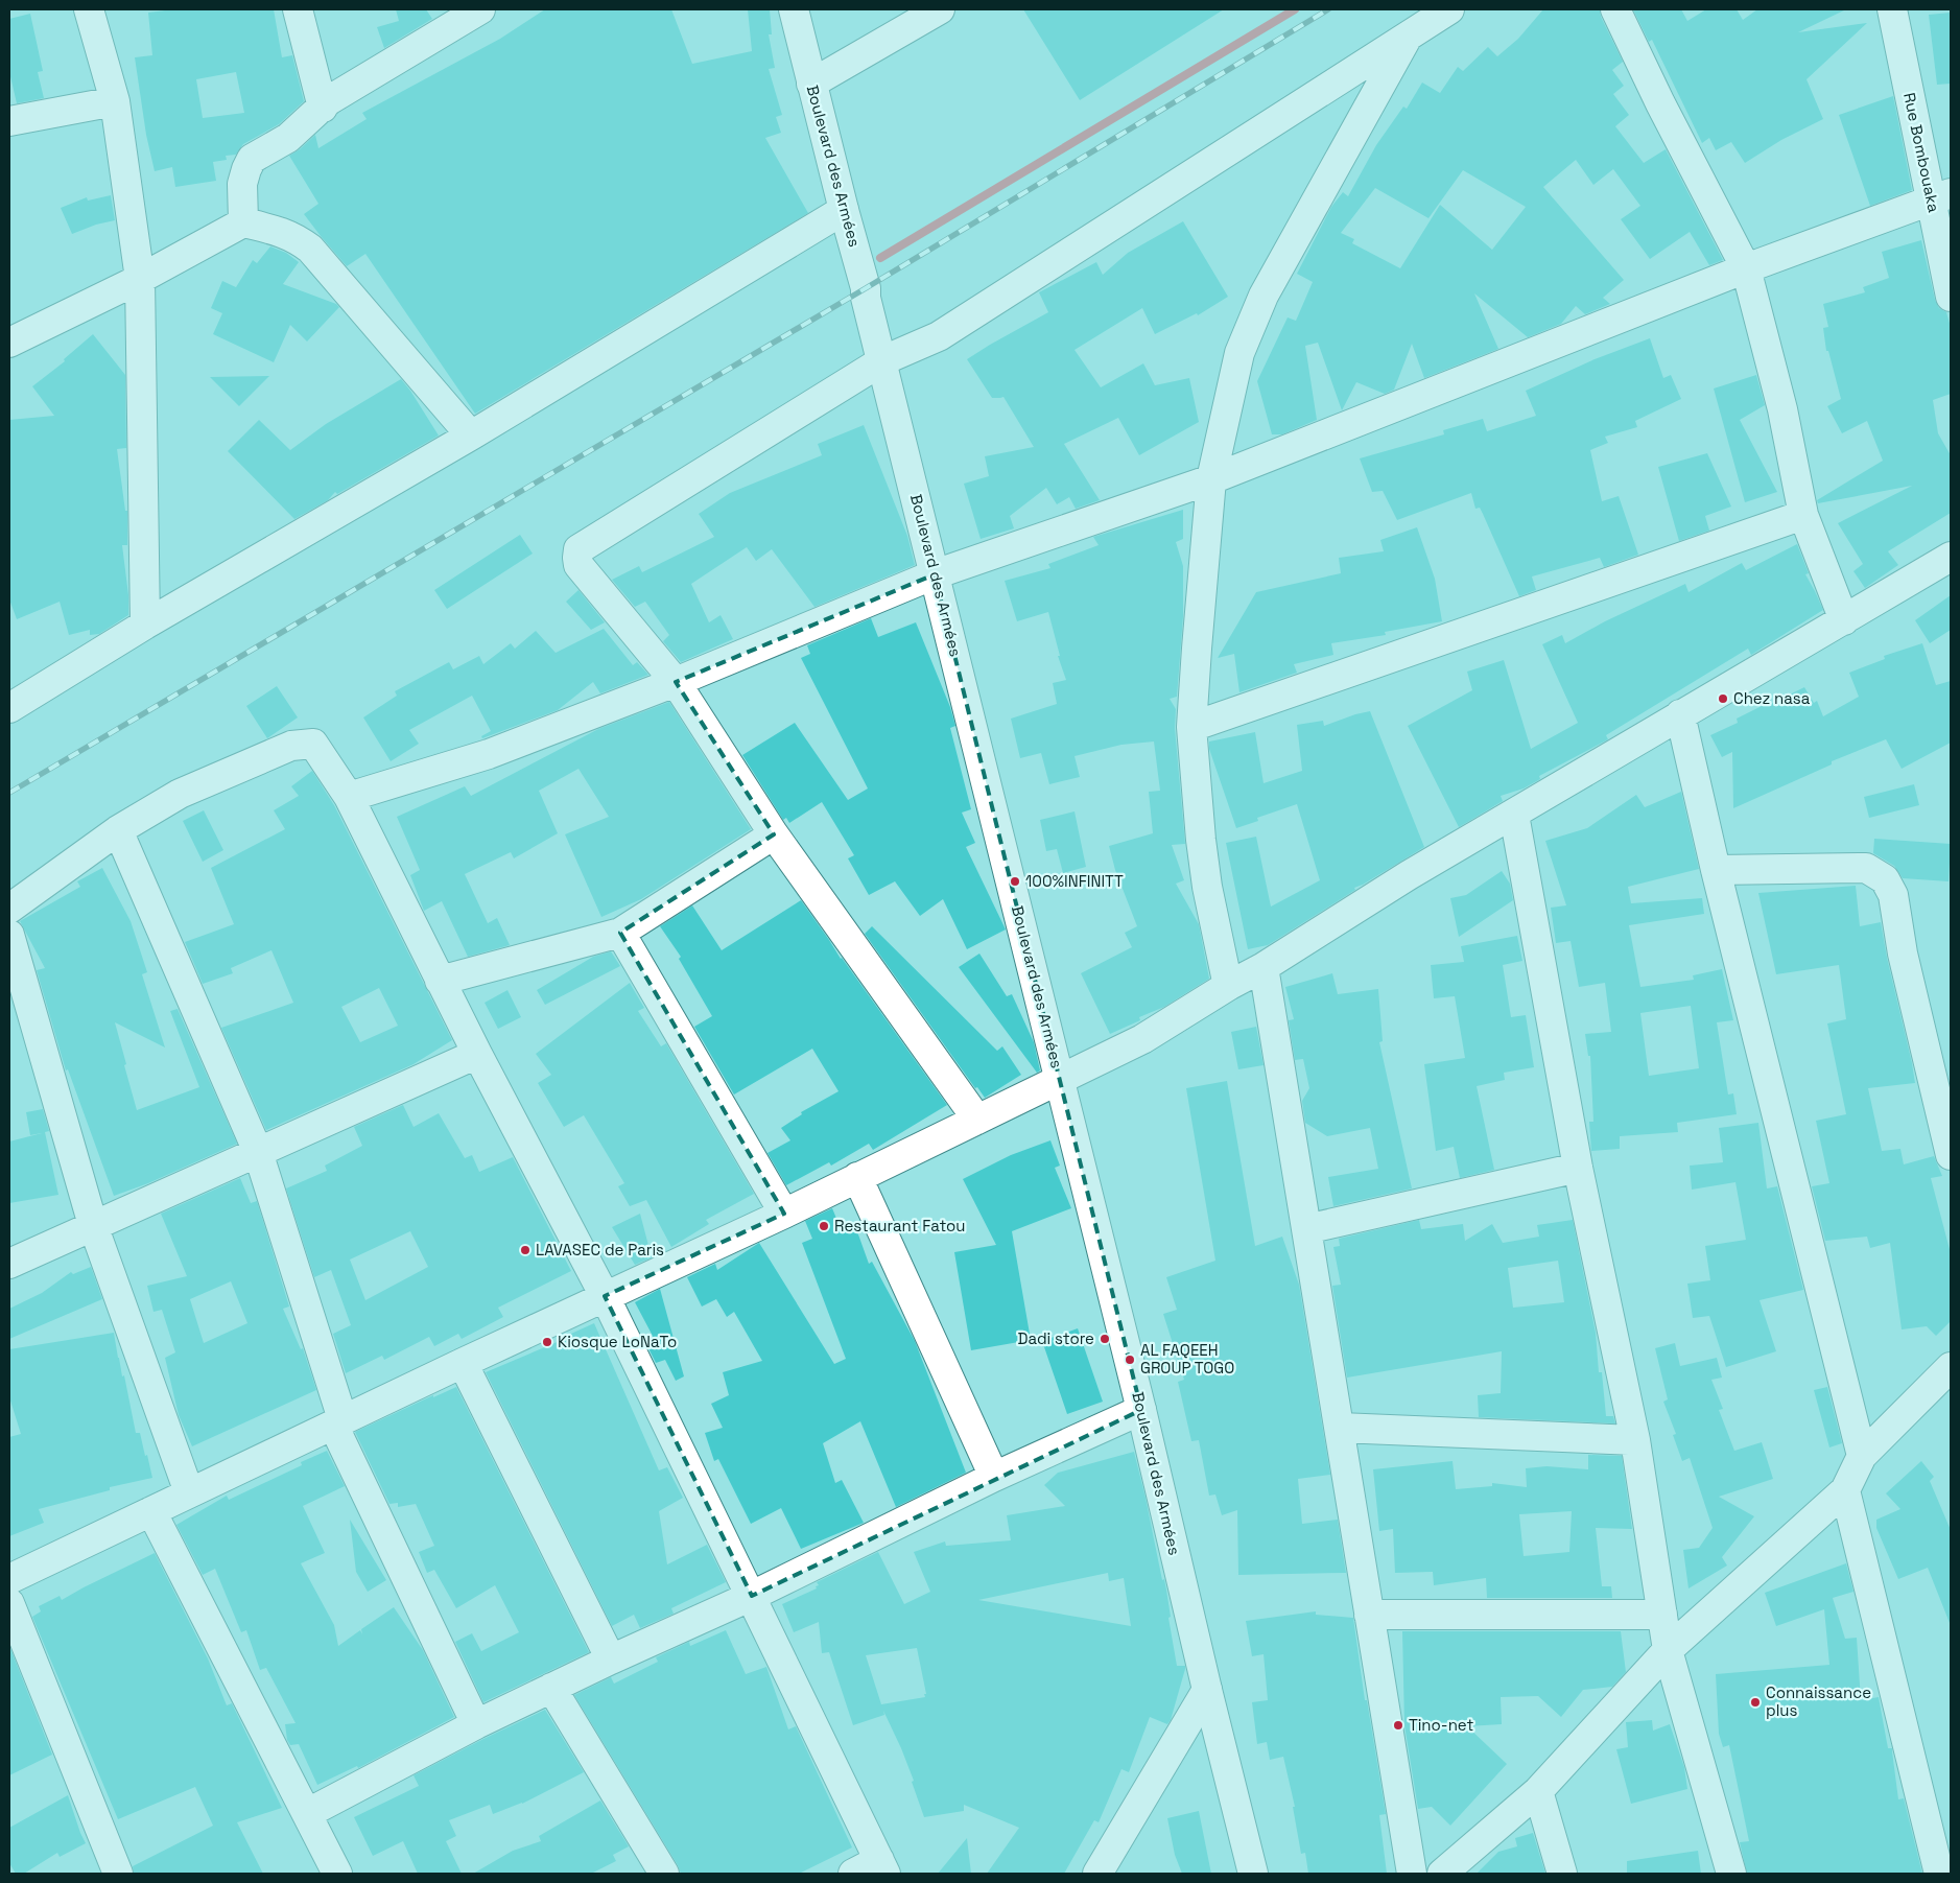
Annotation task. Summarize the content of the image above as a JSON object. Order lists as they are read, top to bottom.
{
  "streets": {
    "street": ["Rue Bombouaka", "Boulevard des Armées"]
  },
  "places": [
    "Chez nasa",
    "100%INFINITT",
    "Restaurant Fatou",
    "LAVASEC de Paris",
    "Dadi store",
    "Kiosque LoNaTo",
    "AL FAQEEH GROUP TOGO",
    "Connaissance plus",
    "Tino-net"
  ]
}
